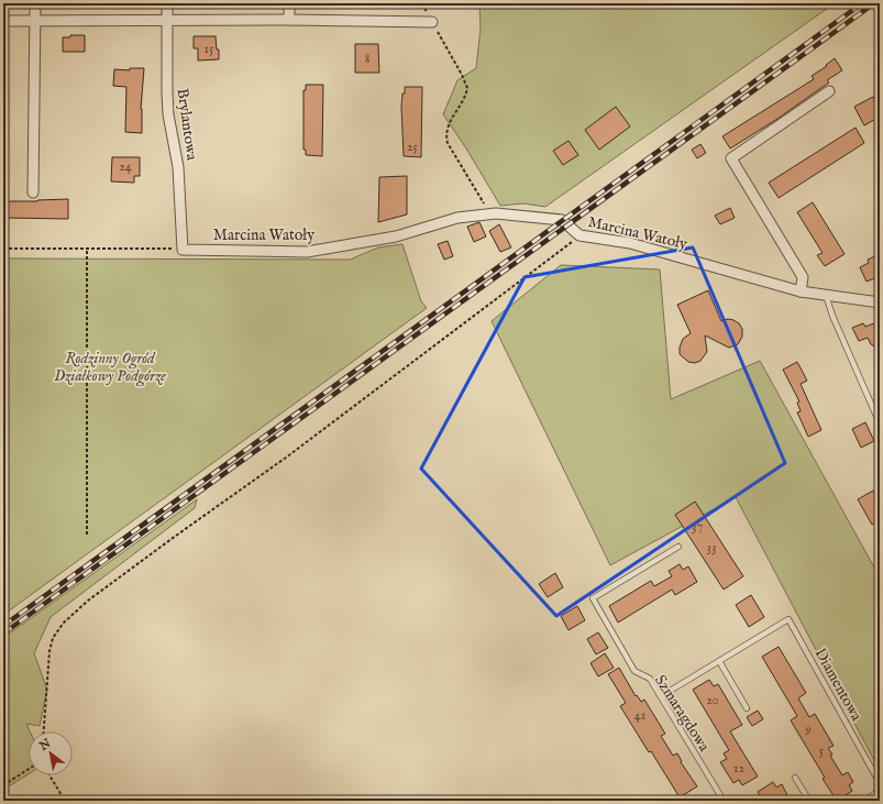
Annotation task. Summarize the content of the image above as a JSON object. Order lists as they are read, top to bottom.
{
  "streets": {
    "street": ["Brylantowa", "Marcina Watoły"],
    "lane": ["Diamentowa", "Szmaragdowa"]
  },
  "crossings": [
    ["Brylantowa", "Marcina Watoły"]
  ],
  "parks": ["Rodzinny Ogród Działkowy Podgórze"],
  "house_numbers": [
    "15",
    "8",
    "25",
    "24",
    "37",
    "33",
    "20",
    "41",
    "9",
    "5",
    "12"
  ],
  "north": "top left"
}
